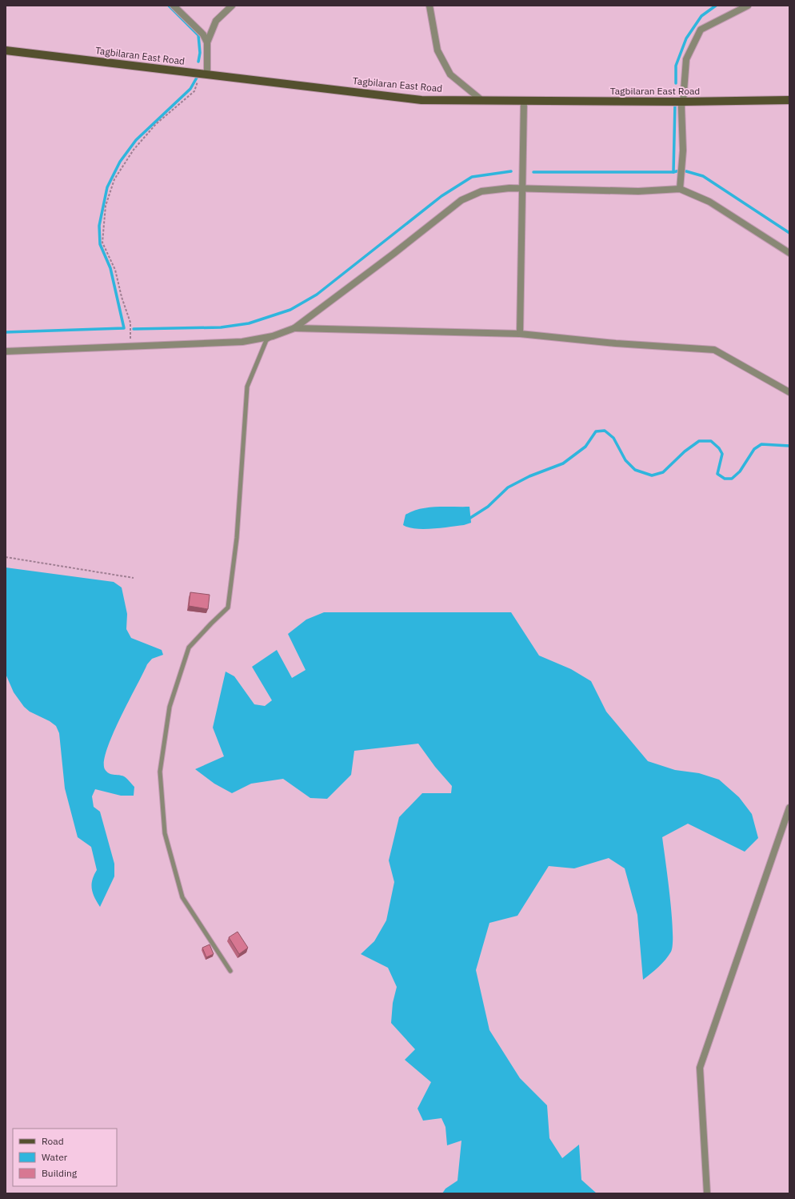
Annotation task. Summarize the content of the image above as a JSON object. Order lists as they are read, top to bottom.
{
  "streets": {
    "main road": ["Tagbilaran East Road"]
  },
  "legend": ["Road", "Water", "Building"]
}
